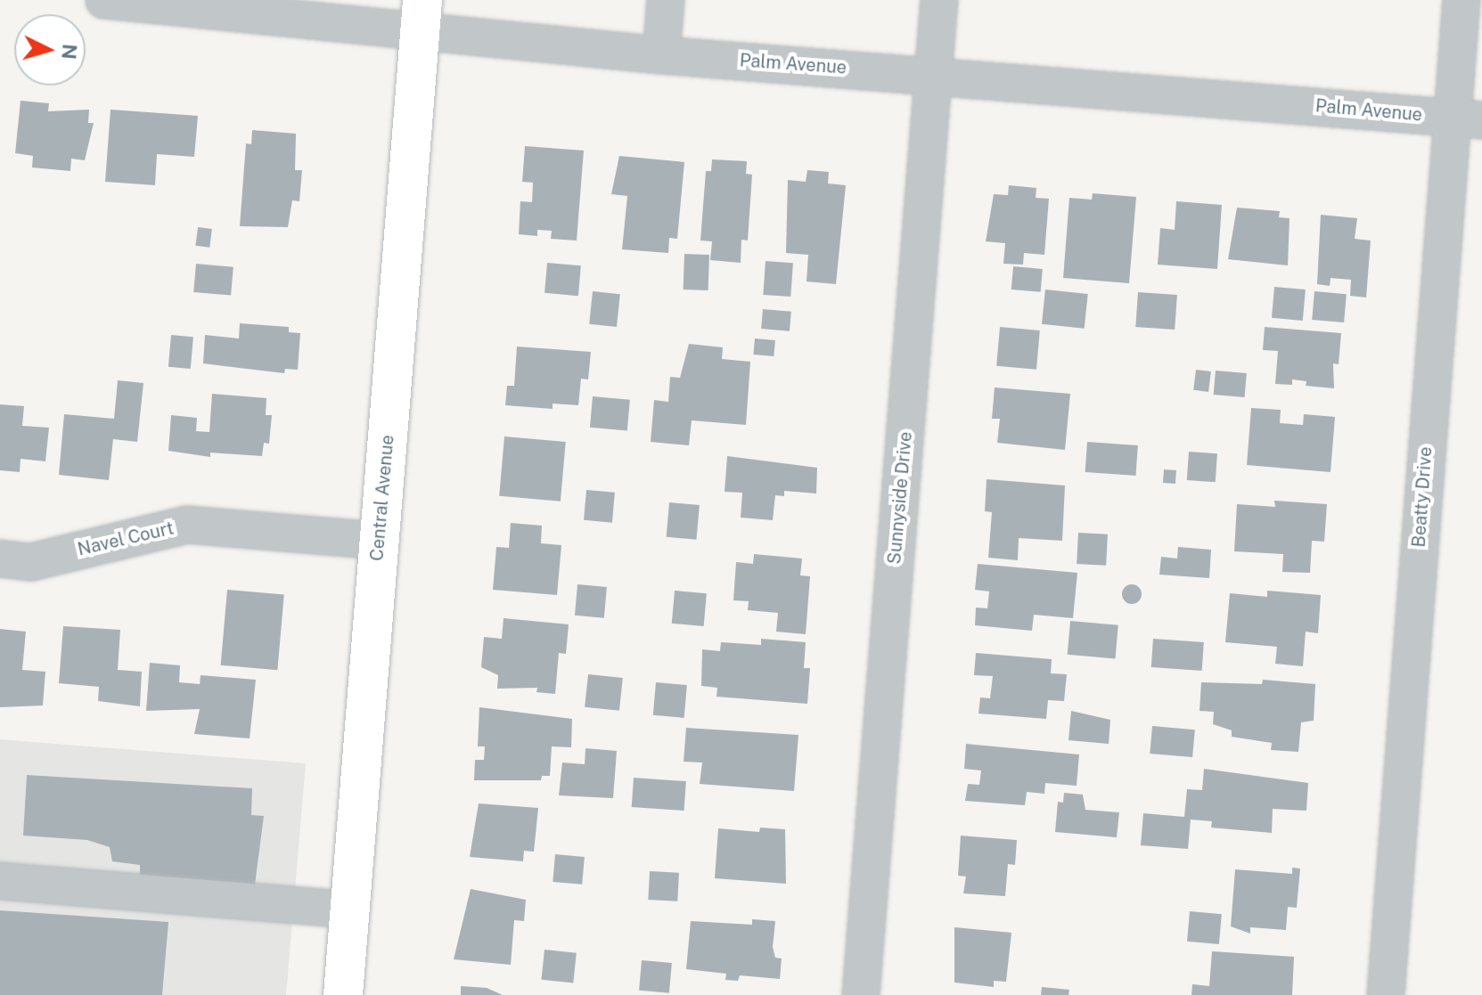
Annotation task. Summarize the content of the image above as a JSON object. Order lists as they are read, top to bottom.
{
  "streets": {
    "main road": ["Central Avenue"],
    "street": [
      "Palm Avenue",
      "Beatty Drive",
      "Sunnyside Drive",
      "Navel Court"
    ]
  },
  "crossings": [
    ["Palm Avenue", "Beatty Drive"],
    ["Palm Avenue", "Central Avenue"],
    ["Palm Avenue", "Sunnyside Drive"],
    ["Central Avenue", "Navel Court"]
  ],
  "north": "right"
}
